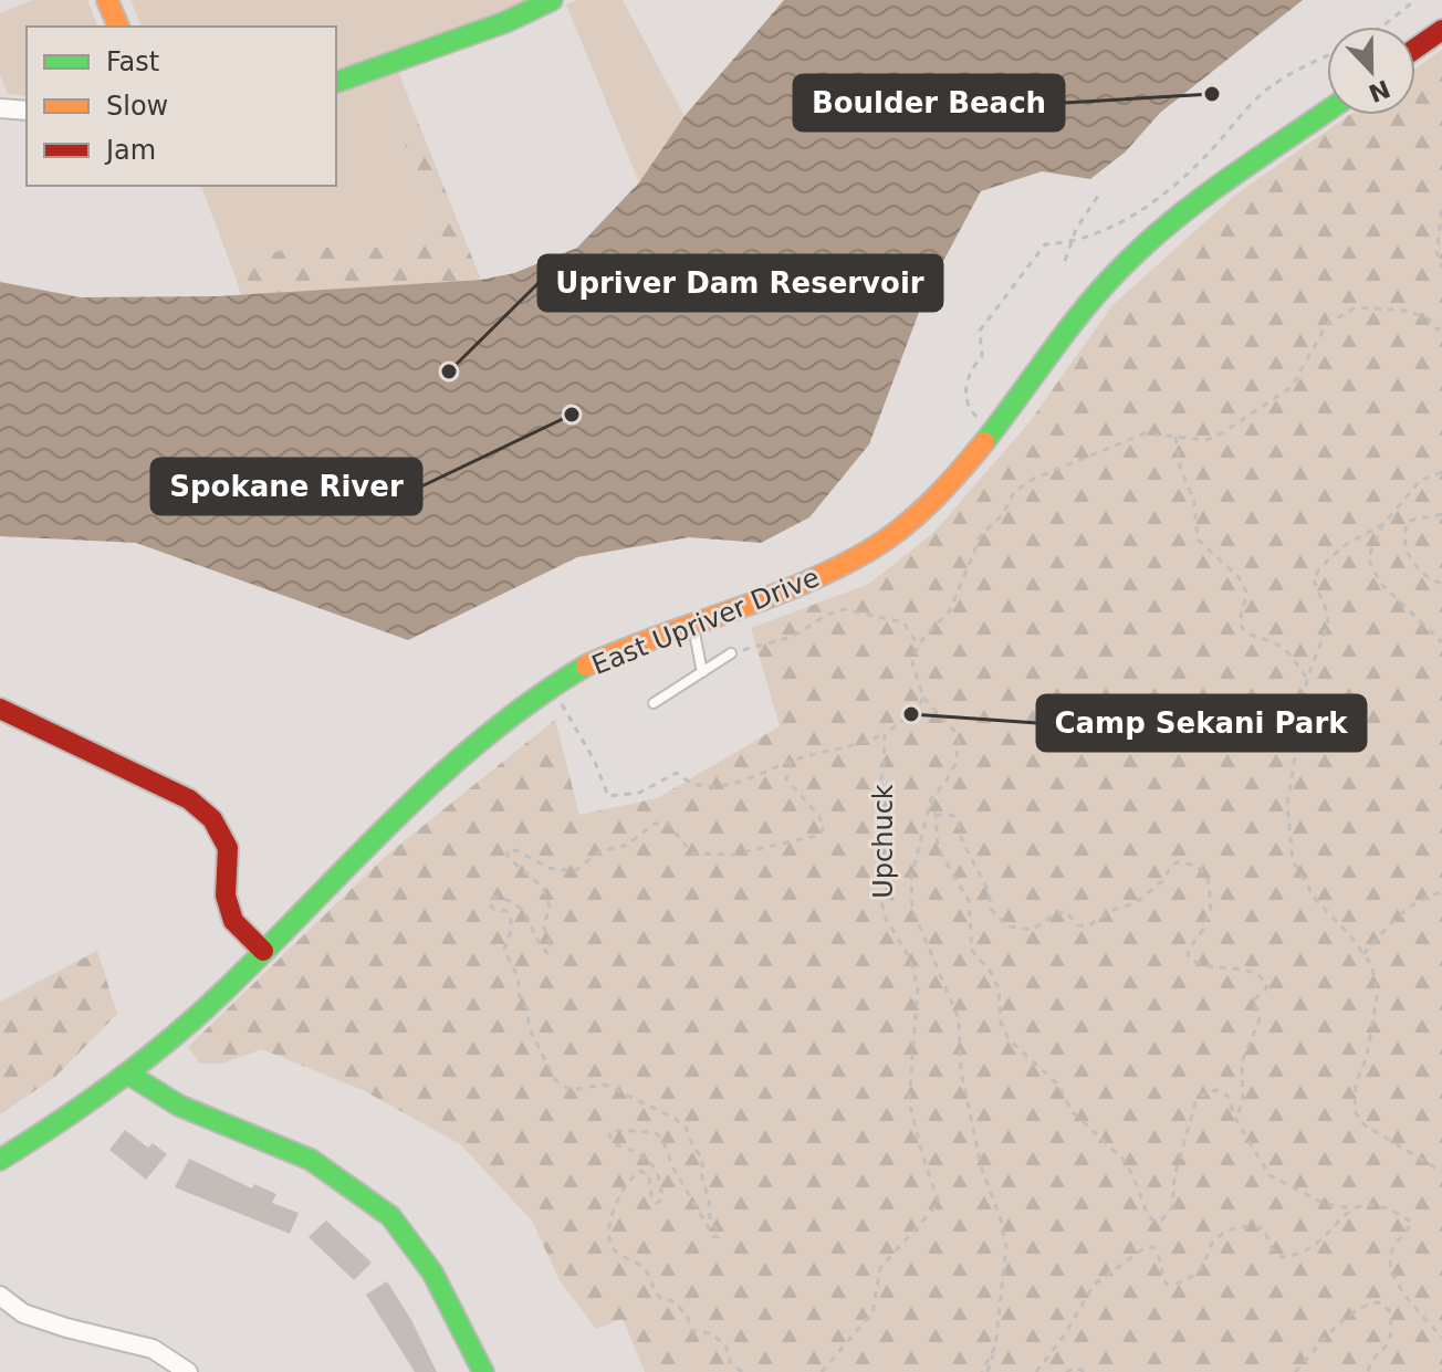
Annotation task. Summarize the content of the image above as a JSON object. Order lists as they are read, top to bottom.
{
  "streets": {
    "main road": ["East Upriver Drive"],
    "path": ["Upchuck"]
  },
  "places": [
    "Boulder Beach",
    "Upriver Dam Reservoir",
    "Spokane River",
    "Camp Sekani Park"
  ],
  "legend": ["Fast", "Slow", "Jam"],
  "north": "bottom"
}
